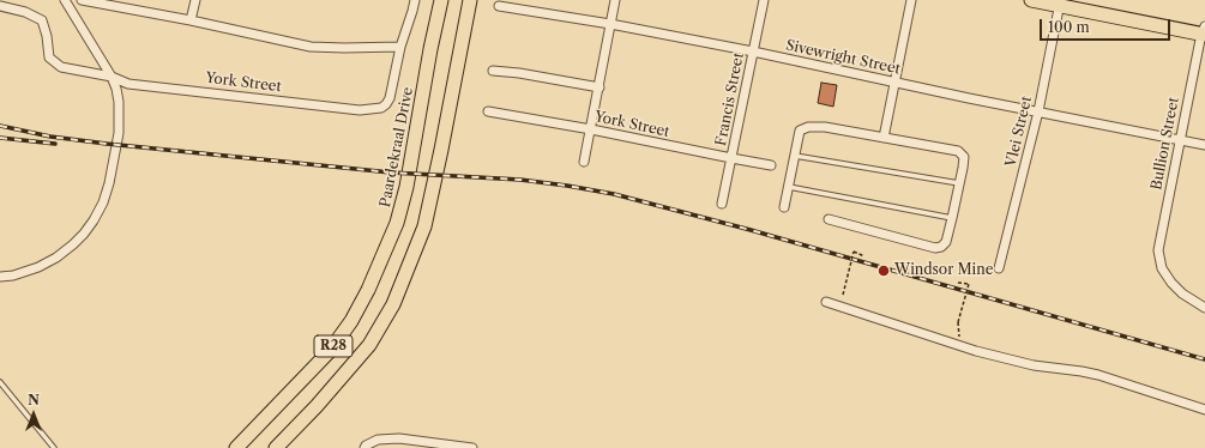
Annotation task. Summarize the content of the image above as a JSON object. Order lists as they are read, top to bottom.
{
  "streets": {
    "main road": ["Paardekraal Drive", "R28"],
    "street": [
      "Sivewright Street",
      "York Street",
      "Francis Street",
      "Vlei Street",
      "Bullion Street"
    ]
  },
  "crossings": [
    ["Sivewright Street", "Francis Street"],
    ["Sivewright Street", "Vlei Street"],
    ["Sivewright Street", "Bullion Street"],
    ["York Street", "Francis Street"]
  ],
  "places": ["Windsor Mine"],
  "scale_bar": "100 m",
  "north": "top"
}
